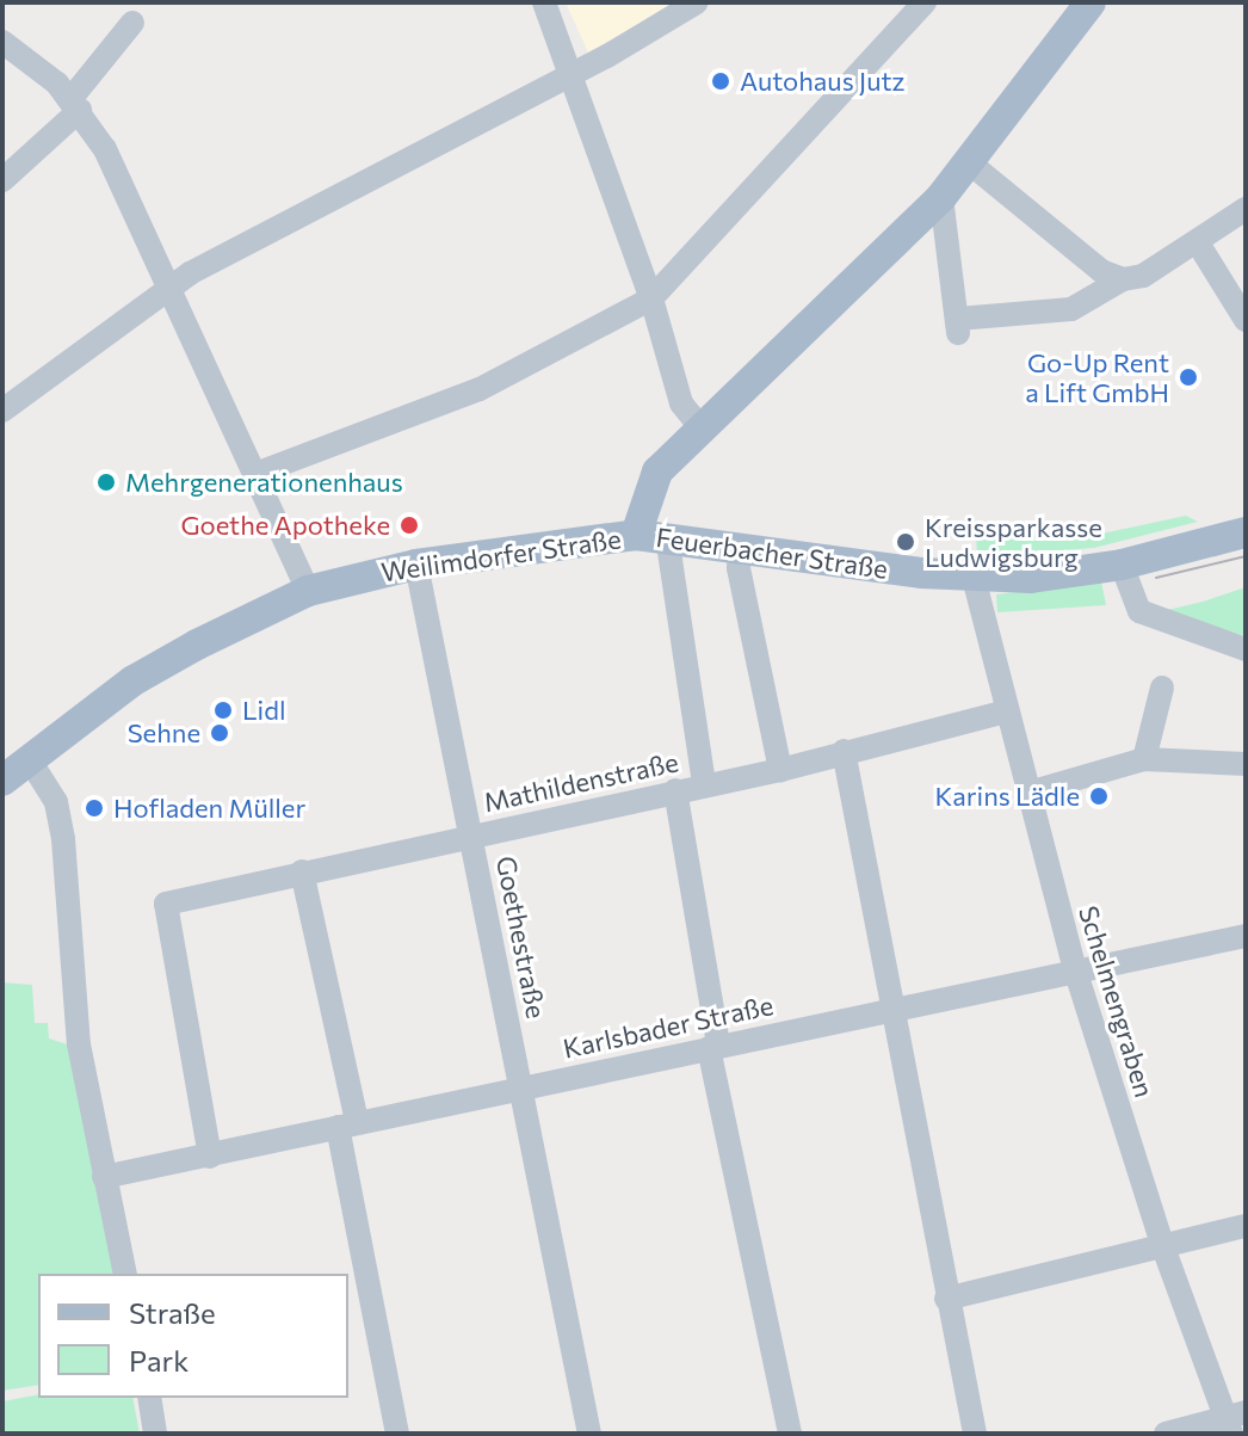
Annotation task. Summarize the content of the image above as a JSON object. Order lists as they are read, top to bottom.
{
  "streets": {
    "main road": ["Feuerbacher Straße", "Weilimdorfer Straße"],
    "street": [
      "Mathildenstraße",
      "Goethestraße",
      "Schelmengraben",
      "Karlsbader Straße"
    ]
  },
  "crossings": [
    ["Feuerbacher Straße", "Weilimdorfer Straße"],
    ["Feuerbacher Straße", "Schelmengraben"],
    ["Weilimdorfer Straße", "Goethestraße"],
    ["Mathildenstraße", "Goethestraße"],
    ["Mathildenstraße", "Schelmengraben"],
    ["Mathildenstraße", "Karlsbader Straße"],
    ["Goethestraße", "Karlsbader Straße"],
    ["Schelmengraben", "Karlsbader Straße"]
  ],
  "places": [
    "Autohaus Jutz",
    "Go-Up Rent a Lift GmbH",
    "Mehrgenerationenhaus",
    "Goethe Apotheke",
    "Kreissparkasse Ludwigsburg",
    "Lidl",
    "Sehne",
    "Karins Lädle",
    "Hofladen Müller"
  ],
  "legend": ["Straße", "Park"]
}
